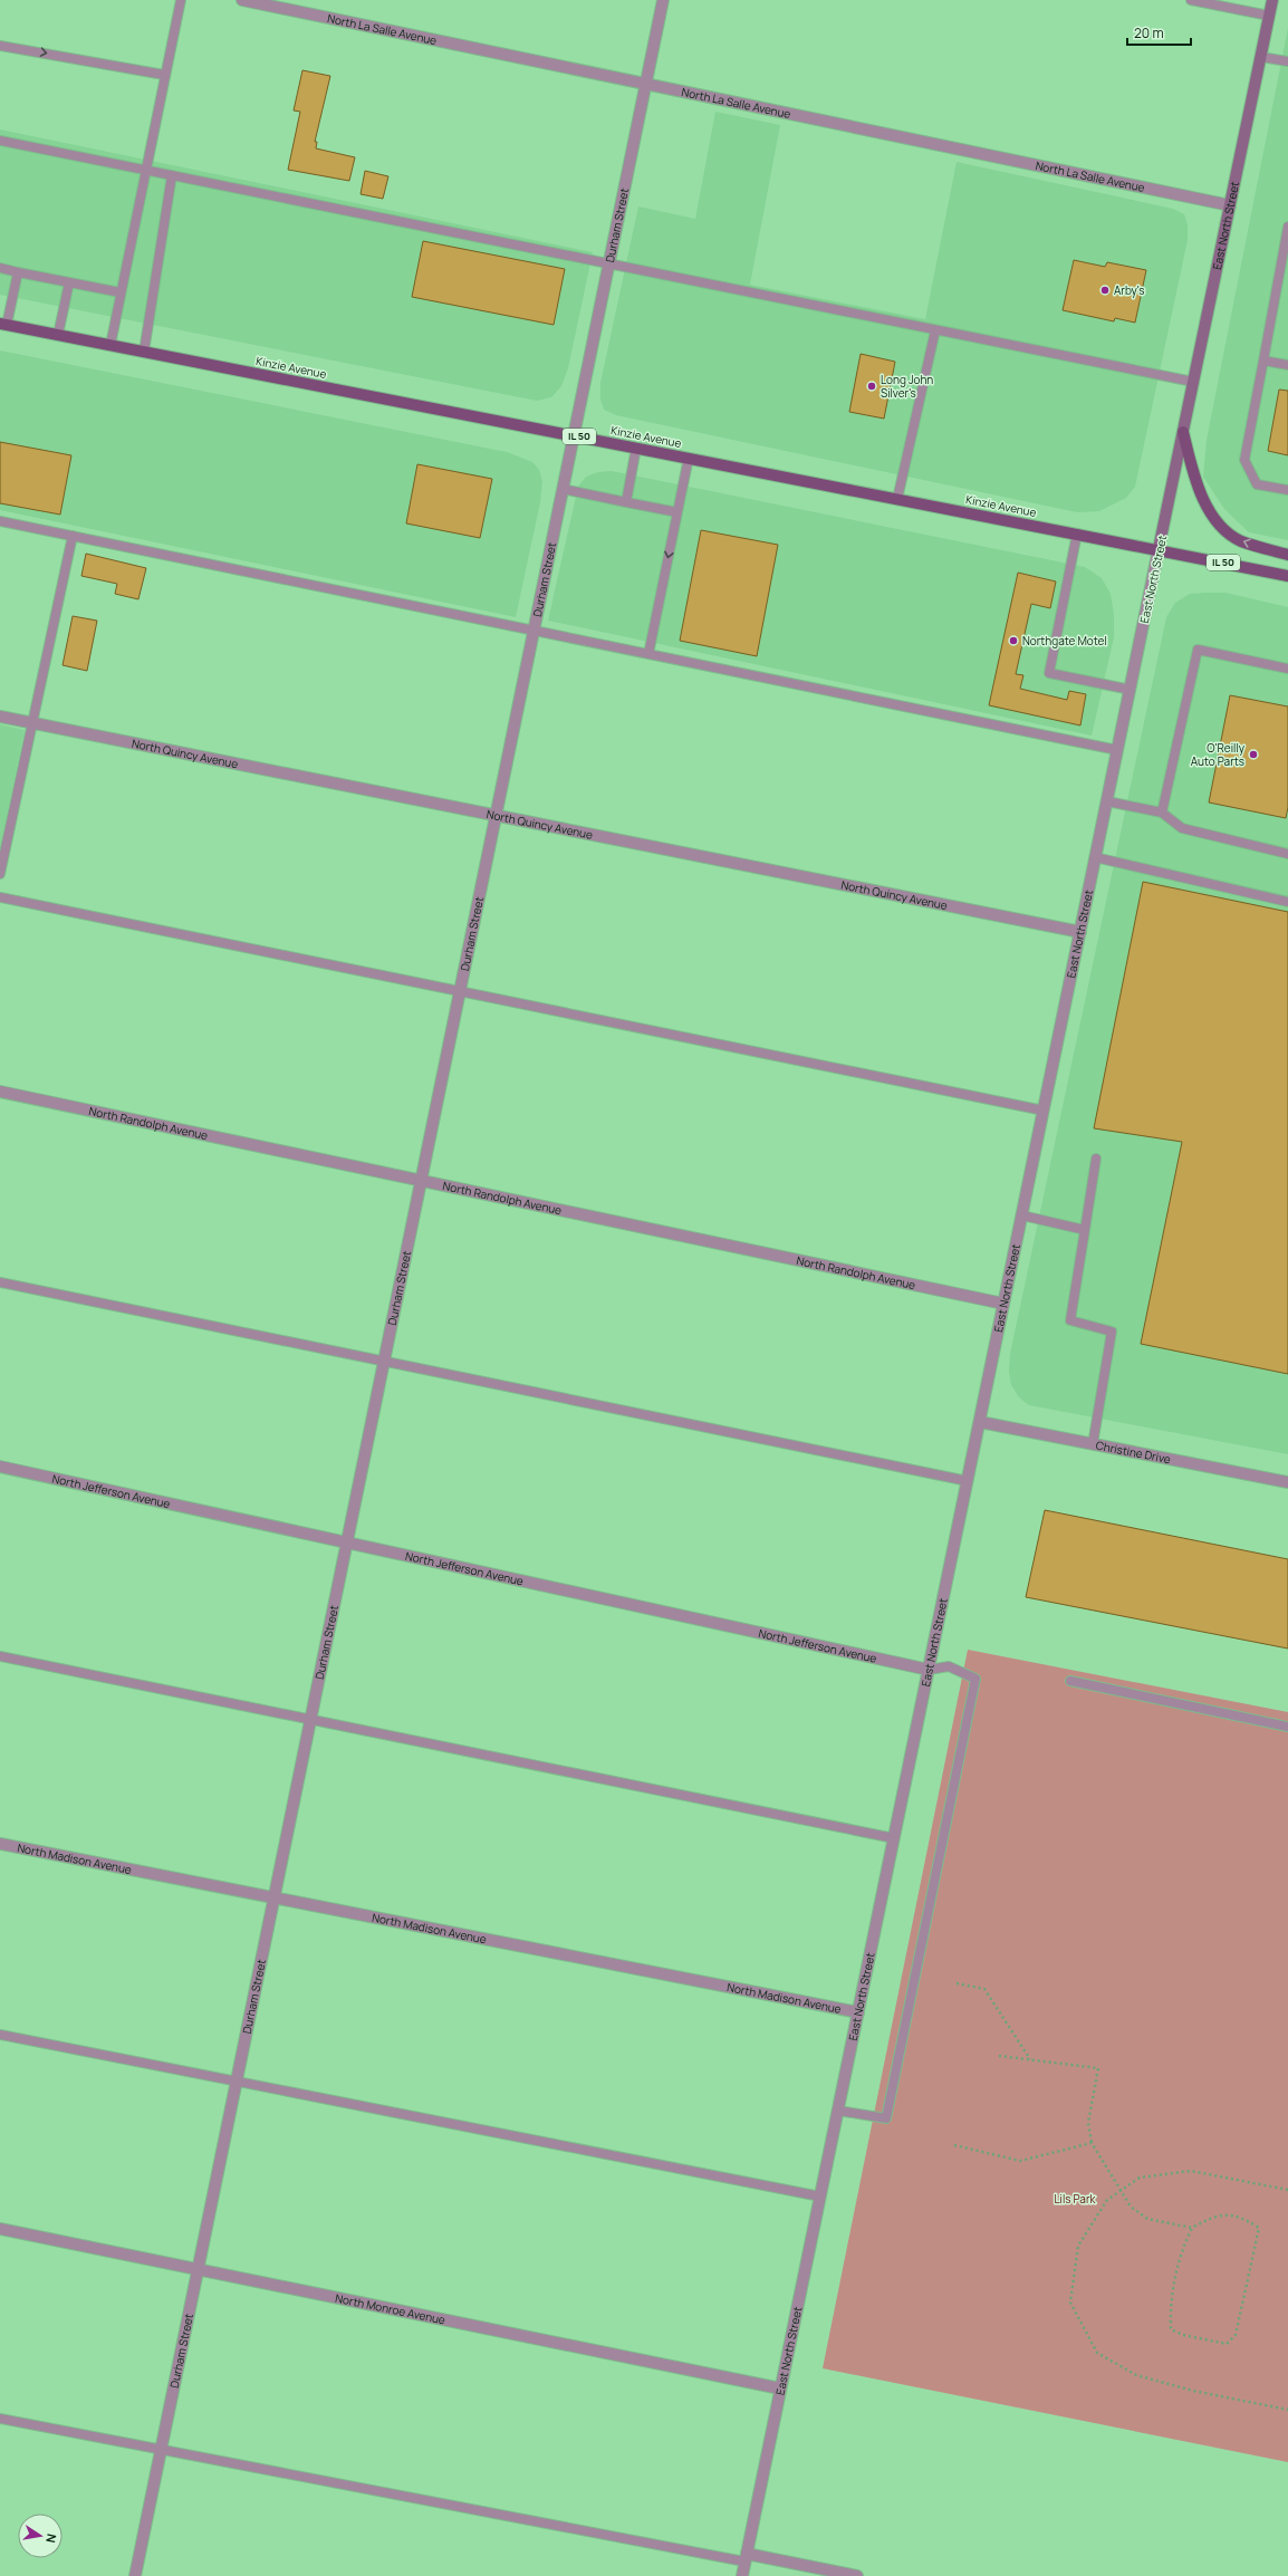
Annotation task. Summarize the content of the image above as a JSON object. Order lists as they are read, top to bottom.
{
  "streets": {
    "main road": ["East North Street", "Kinzie Avenue", "IL 50"],
    "street": [
      "North La Salle Avenue",
      "Durham Street",
      "North Quincy Avenue",
      "North Randolph Avenue",
      "Christine Drive",
      "North Jefferson Avenue",
      "North Madison Avenue",
      "North Monroe Avenue"
    ]
  },
  "crossings": [
    ["North La Salle Avenue", "Durham Street"],
    ["North La Salle Avenue", "East North Street"],
    ["Durham Street", "Kinzie Avenue"],
    ["Durham Street", "North Quincy Avenue"],
    ["Durham Street", "North Randolph Avenue"],
    ["Durham Street", "North Jefferson Avenue"],
    ["Durham Street", "North Madison Avenue"],
    ["Durham Street", "North Monroe Avenue"],
    ["East North Street", "Kinzie Avenue"],
    ["East North Street", "North Quincy Avenue"],
    ["East North Street", "North Randolph Avenue"],
    ["East North Street", "Christine Drive"],
    ["East North Street", "North Jefferson Avenue"],
    ["East North Street", "North Madison Avenue"],
    ["East North Street", "North Monroe Avenue"]
  ],
  "parks": ["Lils Park"],
  "places": [
    "Arby's",
    "Long John Silver's",
    "Northgate Motel",
    "O'Reilly Auto Parts"
  ],
  "scale_bar": "20 m",
  "north": "right"
}
